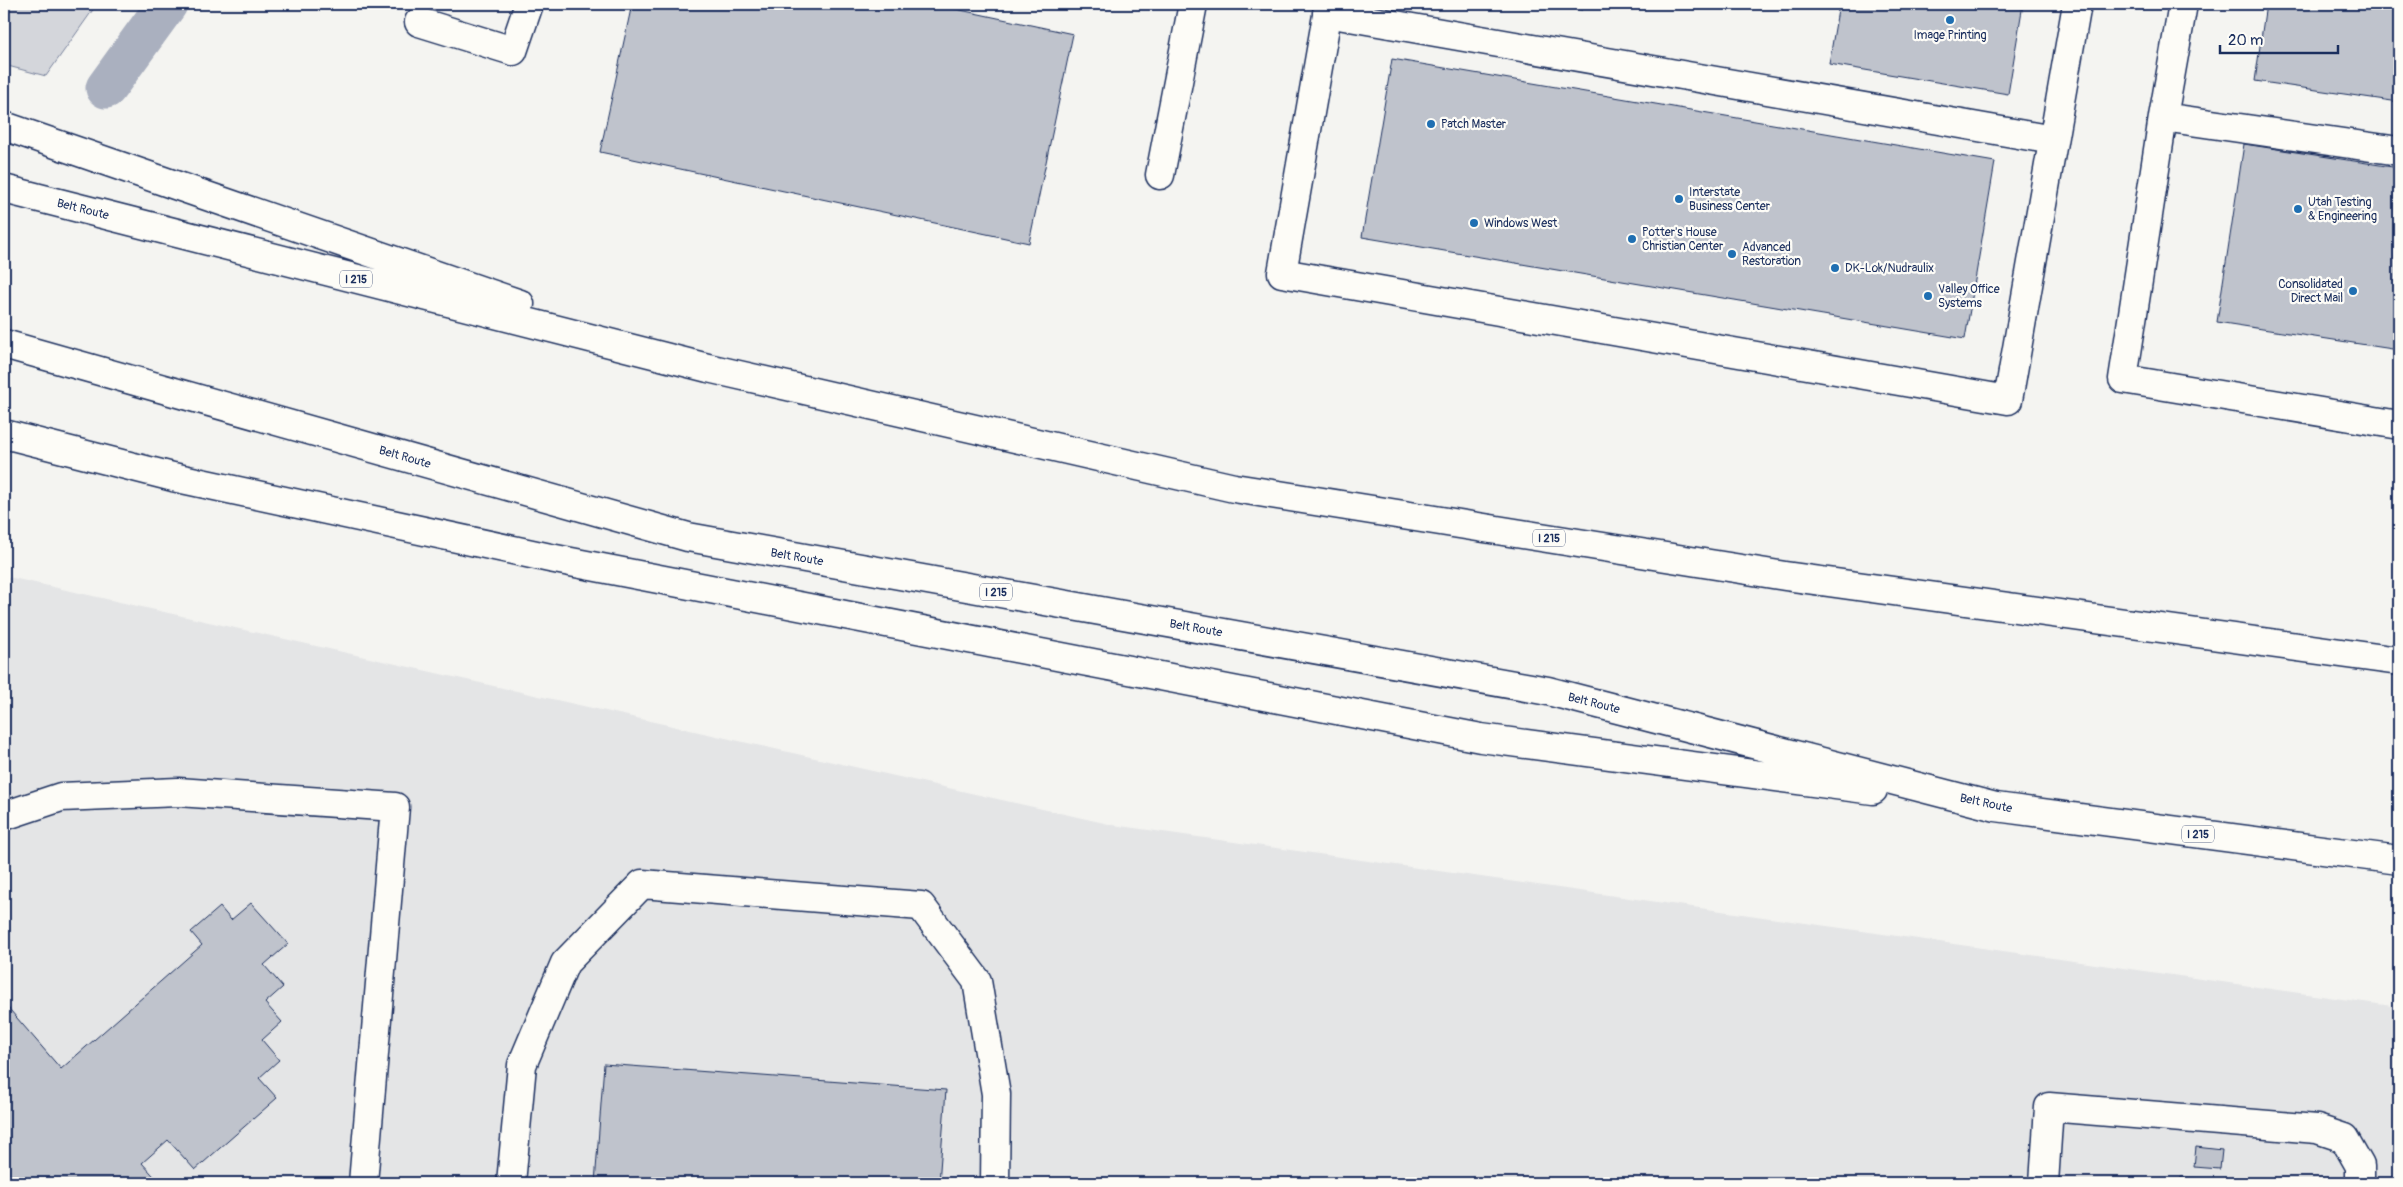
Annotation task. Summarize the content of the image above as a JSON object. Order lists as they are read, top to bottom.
{
  "streets": {
    "main road": ["Belt Route", "I 215"]
  },
  "places": [
    "Image Printing",
    "Patch Master",
    "Interstate Business Center",
    "Utah Testing & Engineering",
    "Windows West",
    "Potter's House Christian Center",
    "Advanced Restoration",
    "DK-Lok/Nudraulix",
    "Consolidated Direct Mail",
    "Valley Office Systems"
  ],
  "scale_bar": "20 m"
}
